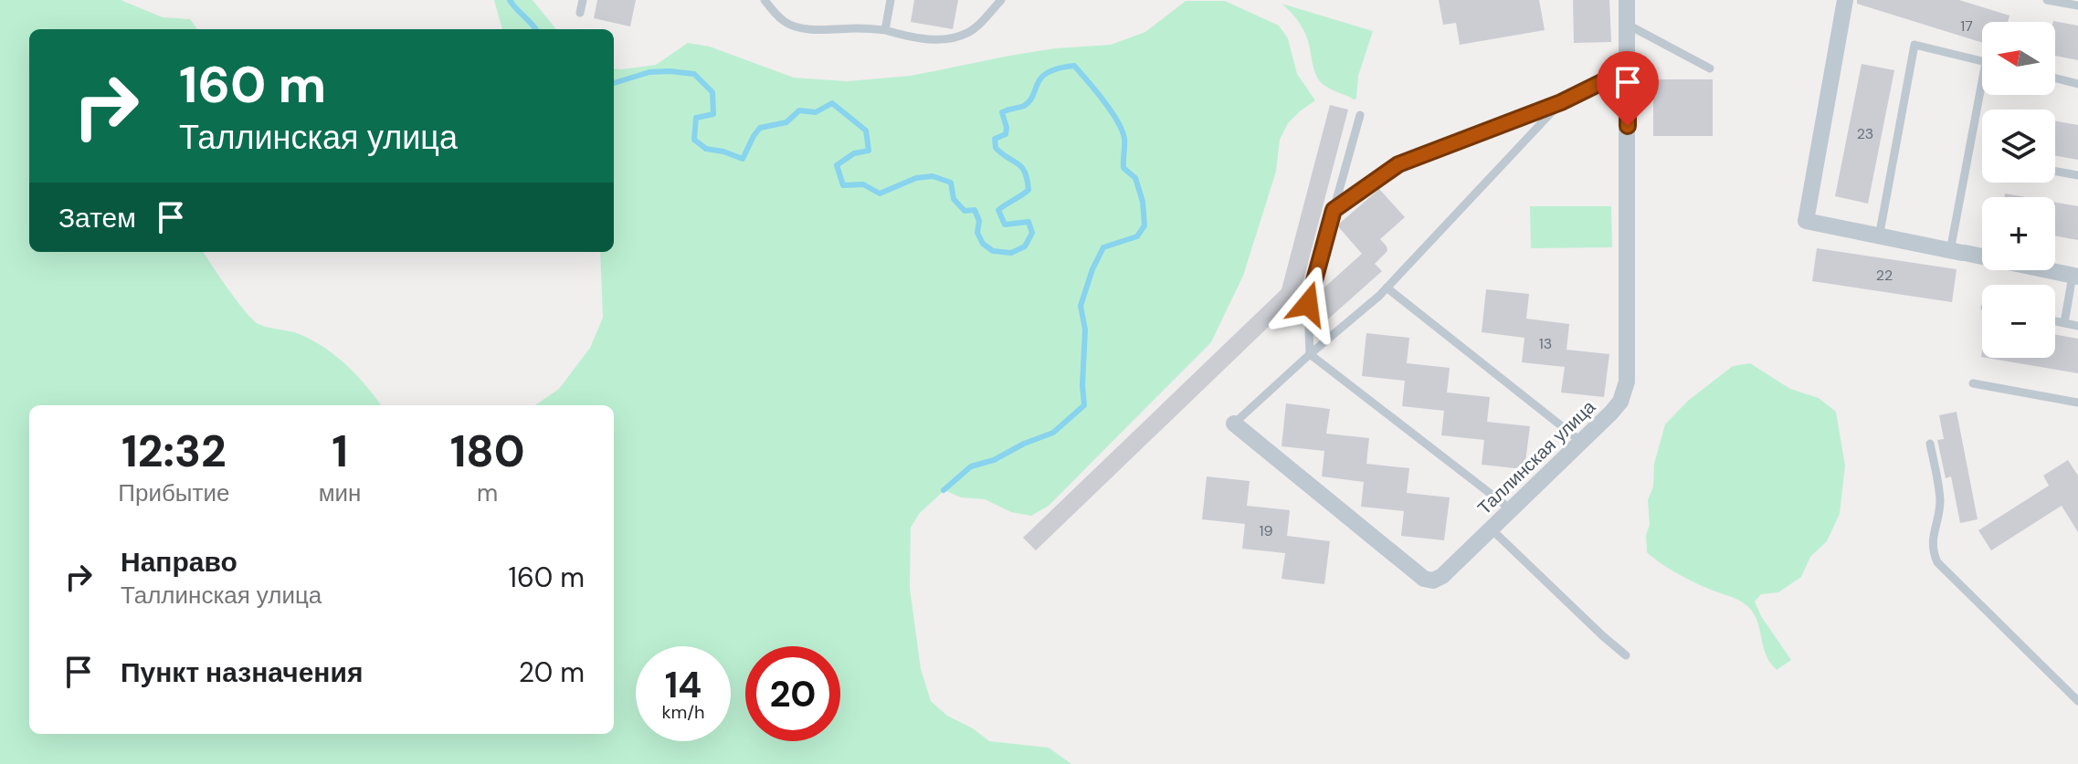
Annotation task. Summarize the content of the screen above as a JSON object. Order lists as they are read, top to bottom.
{
  "streets": {
    "street": ["Таллинская улица"]
  },
  "house_numbers": [
    "17",
    "23",
    "22",
    "13",
    "19"
  ],
  "north": "left",
  "page": {
    "map_buttons": ["+", "−"],
    "turn": ["160 m", "Таллинская улица"],
    "then": "Затем",
    "eta": [
      "12:32",
      "Прибытие",
      "1",
      "мин",
      "180",
      "m"
    ],
    "list": [
      {
        "name": "Направо",
        "note": "Таллинская улица",
        "value": "160 m"
      },
      {
        "name": "Пункт назначения",
        "value": "20 m"
      }
    ],
    "speed": "14 km/h",
    "limit": "20"
  }
}
